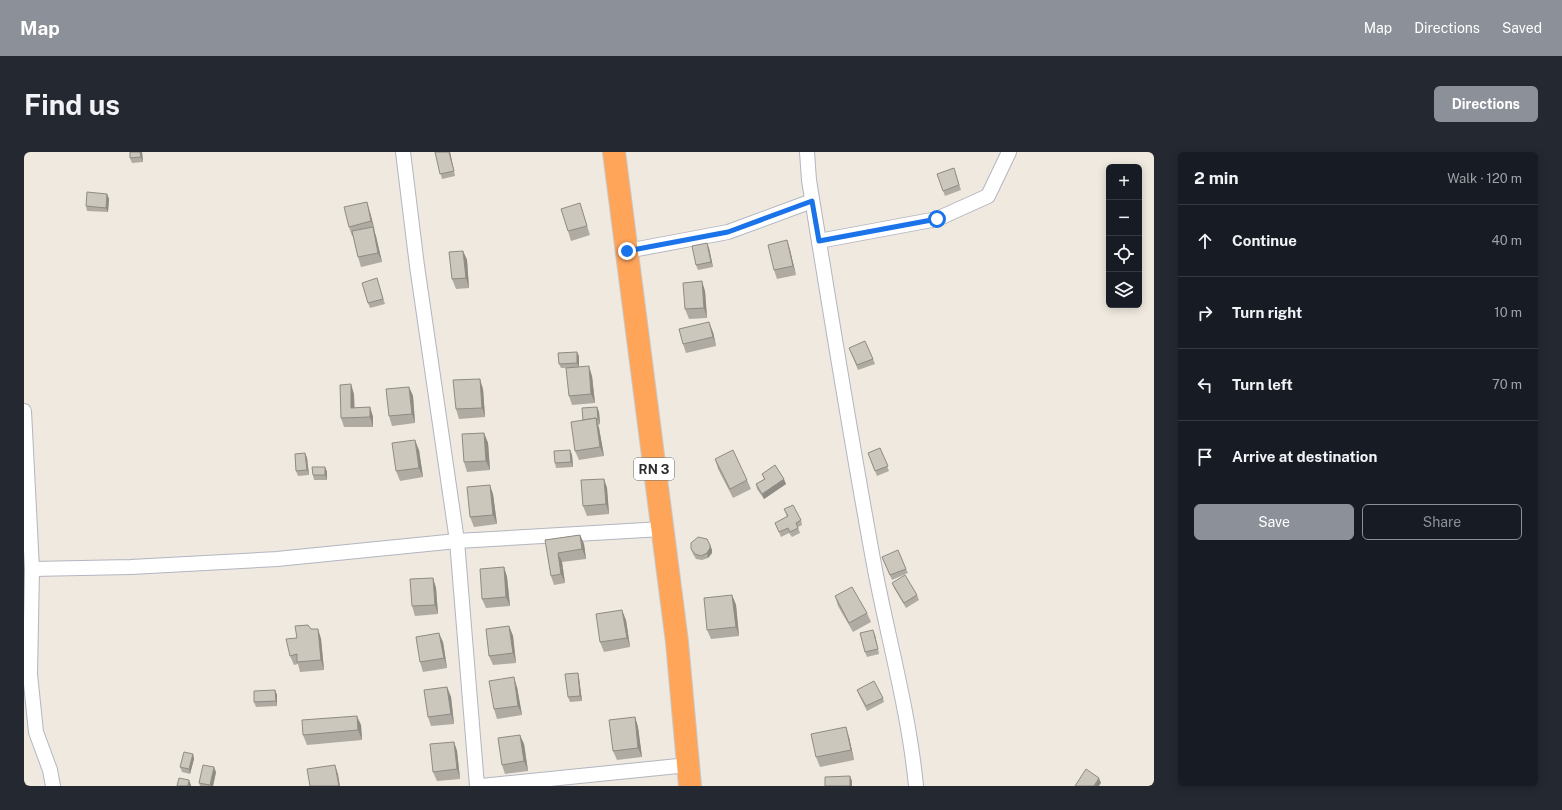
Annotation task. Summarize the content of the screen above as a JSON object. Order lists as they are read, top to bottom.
{
  "streets": {
    "highway": ["RN 3"]
  },
  "page": {
    "header": "Map",
    "nav": ["Map", "Directions", "Saved"],
    "buttons": [
      "Directions",
      ["Save", "Share"]
    ],
    "title": "Find us",
    "heading": ["2 min", "Walk · 120 m"],
    "map_buttons": ["+", "−"],
    "list": [
      ["Continue", "40 m"],
      ["Turn right", "10 m"],
      ["Turn left", "70 m"],
      "Arrive at destination"
    ]
  }
}
